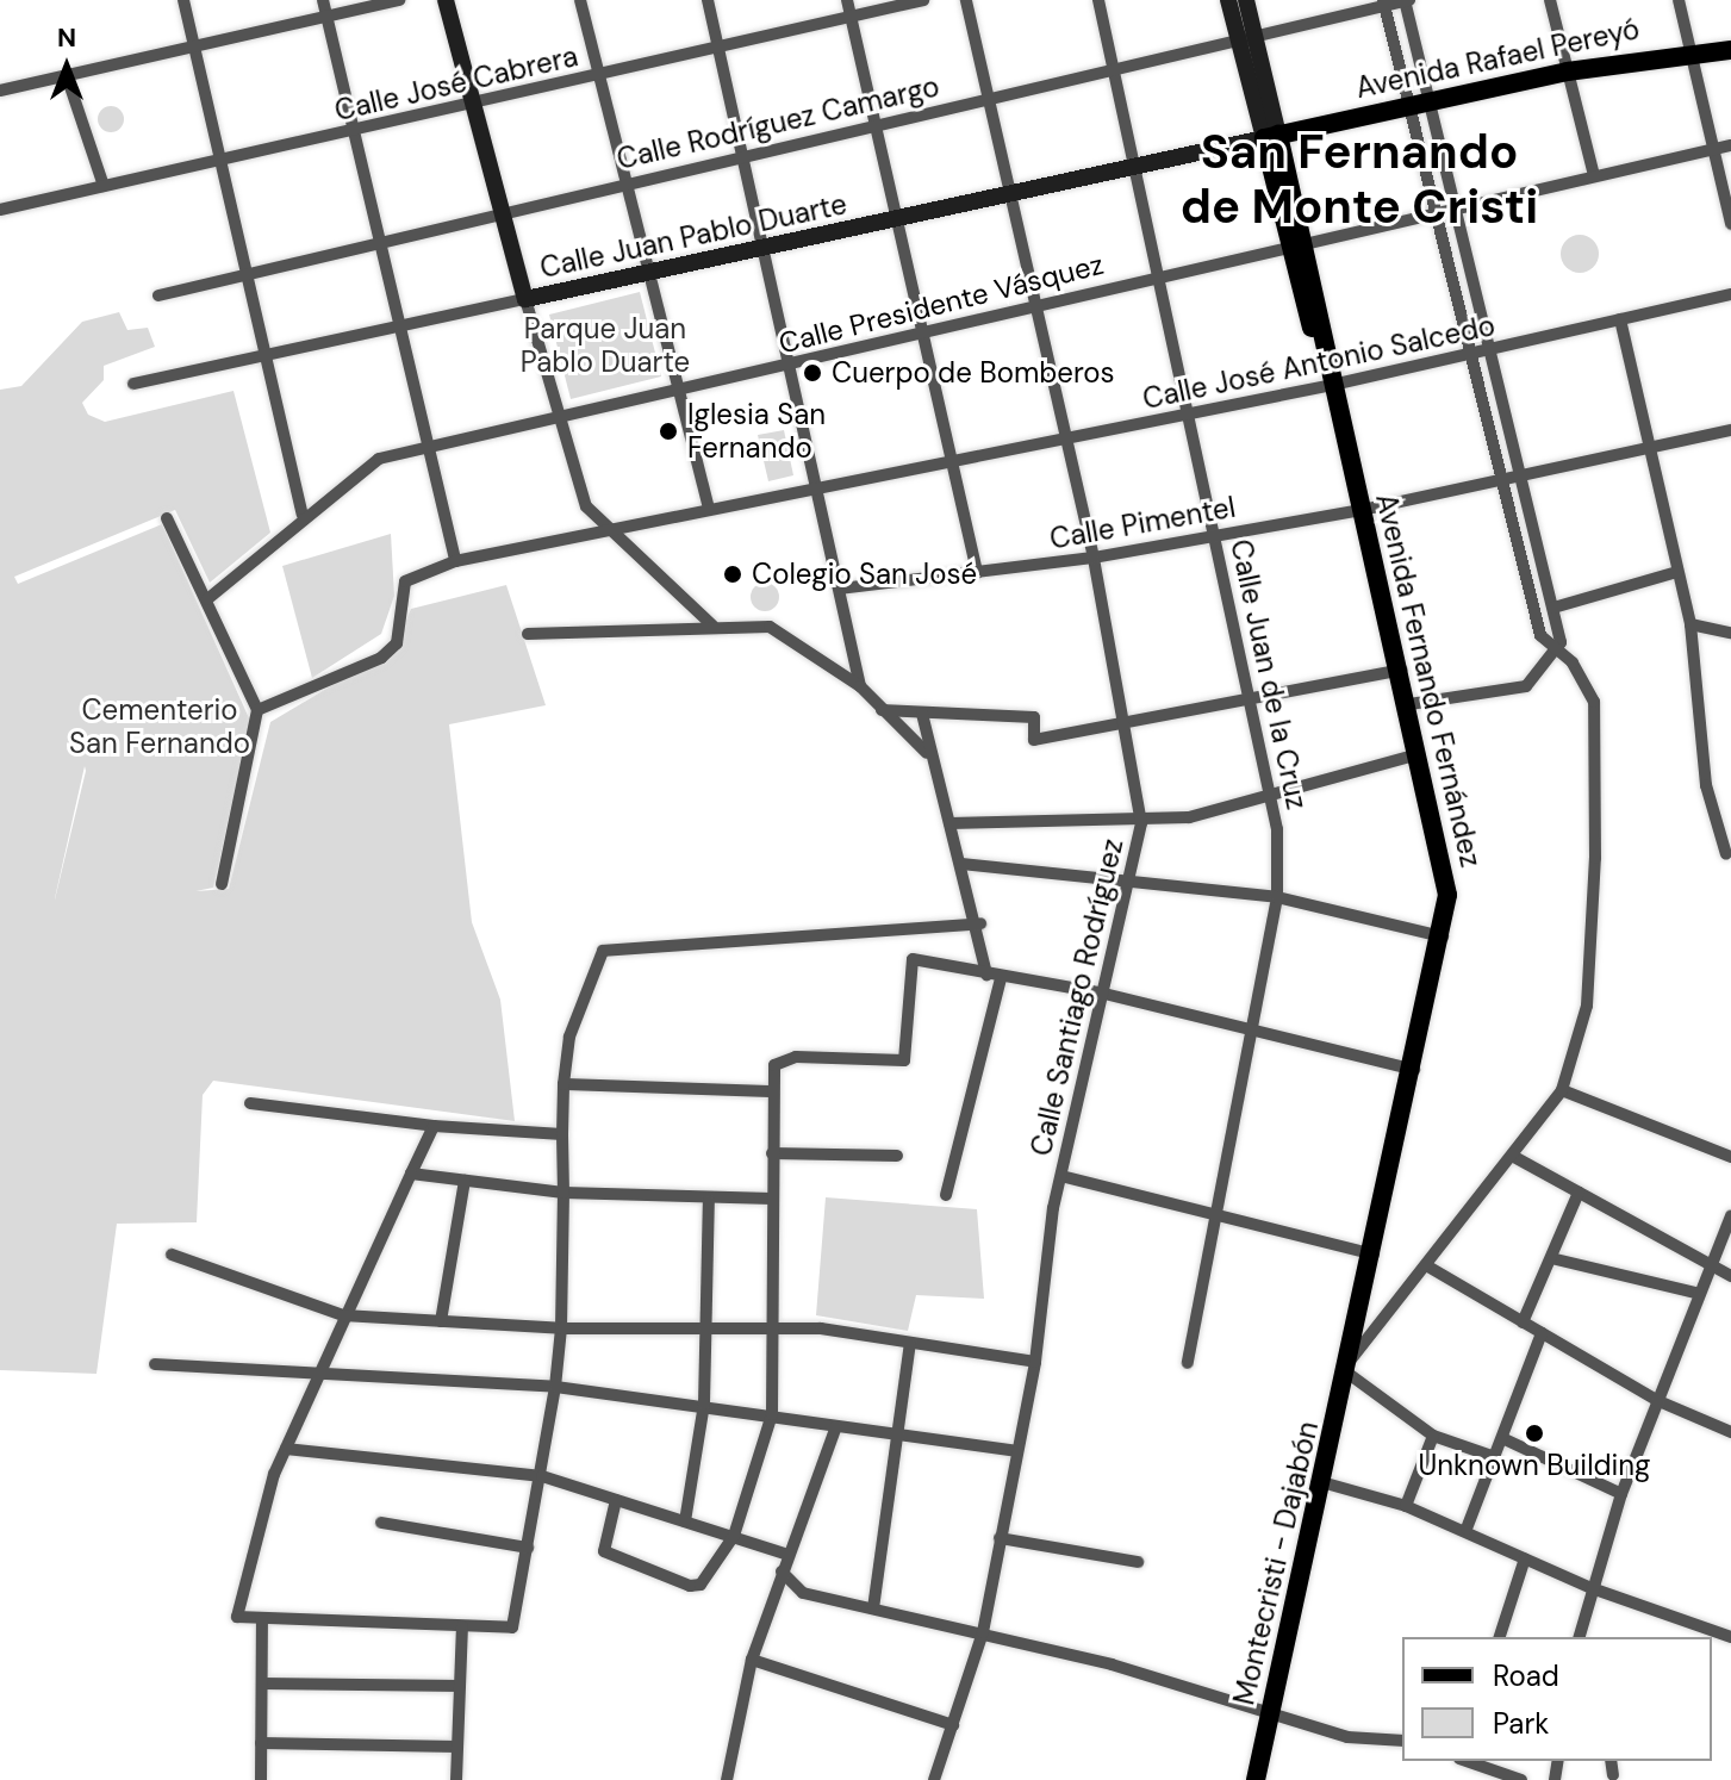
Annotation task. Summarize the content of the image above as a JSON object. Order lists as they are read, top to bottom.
{
  "streets": {
    "main road": ["Avenida Rafael Pereyó", "Avenida Fernando Fernández", "Montecristi - Dajabón"],
    "street": [
      "Calle José Cabrera",
      "Calle Rodríguez Camargo",
      "Calle Juan Pablo Duarte",
      "Calle Presidente Vásquez",
      "Calle José Antonio Salcedo",
      "Calle Pimentel",
      "Calle Juan de la Cruz",
      "Calle Santiago Rodríguez"
    ]
  },
  "crossings": [
    ["Avenida Rafael Pereyó", "Calle Juan Pablo Duarte"],
    ["Avenida Rafael Pereyó", "Avenida Fernando Fernández"],
    ["Calle Rodríguez Camargo", "Calle Juan de la Cruz"],
    ["Calle Rodríguez Camargo", "Avenida Fernando Fernández"],
    ["Calle Rodríguez Camargo", "Calle Santiago Rodríguez"],
    ["Calle Juan Pablo Duarte", "Calle Juan de la Cruz"],
    ["Calle Juan Pablo Duarte", "Avenida Fernando Fernández"],
    ["Calle Juan Pablo Duarte", "Calle Santiago Rodríguez"],
    ["Calle Presidente Vásquez", "Calle Juan de la Cruz"],
    ["Calle Presidente Vásquez", "Avenida Fernando Fernández"],
    ["Calle Presidente Vásquez", "Calle Santiago Rodríguez"],
    ["Calle José Antonio Salcedo", "Calle Juan de la Cruz"],
    ["Calle José Antonio Salcedo", "Avenida Fernando Fernández"],
    ["Calle José Antonio Salcedo", "Calle Santiago Rodríguez"],
    ["Calle Pimentel", "Calle Juan de la Cruz"],
    ["Calle Pimentel", "Avenida Fernando Fernández"],
    ["Calle Pimentel", "Calle Santiago Rodríguez"],
    ["Avenida Fernando Fernández", "Montecristi - Dajabón"]
  ],
  "districts": ["San Fernando de Monte Cristi"],
  "parks": ["Parque Juan Pablo Duarte", "Cementerio San Fernando"],
  "places": [
    "Cuerpo de Bomberos",
    "Iglesia San Fernando",
    "Colegio San José",
    "Unknown Building"
  ],
  "legend": ["Road", "Park"],
  "north": "top"
}
